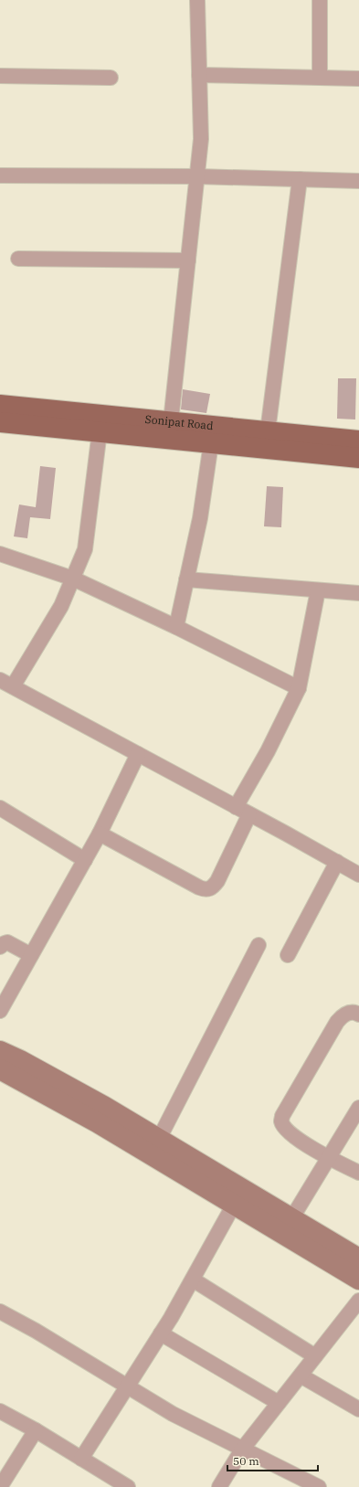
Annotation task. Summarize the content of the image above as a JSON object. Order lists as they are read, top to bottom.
{
  "streets": {
    "main road": ["Sonipat Road"]
  },
  "scale_bar": "50 m"
}
